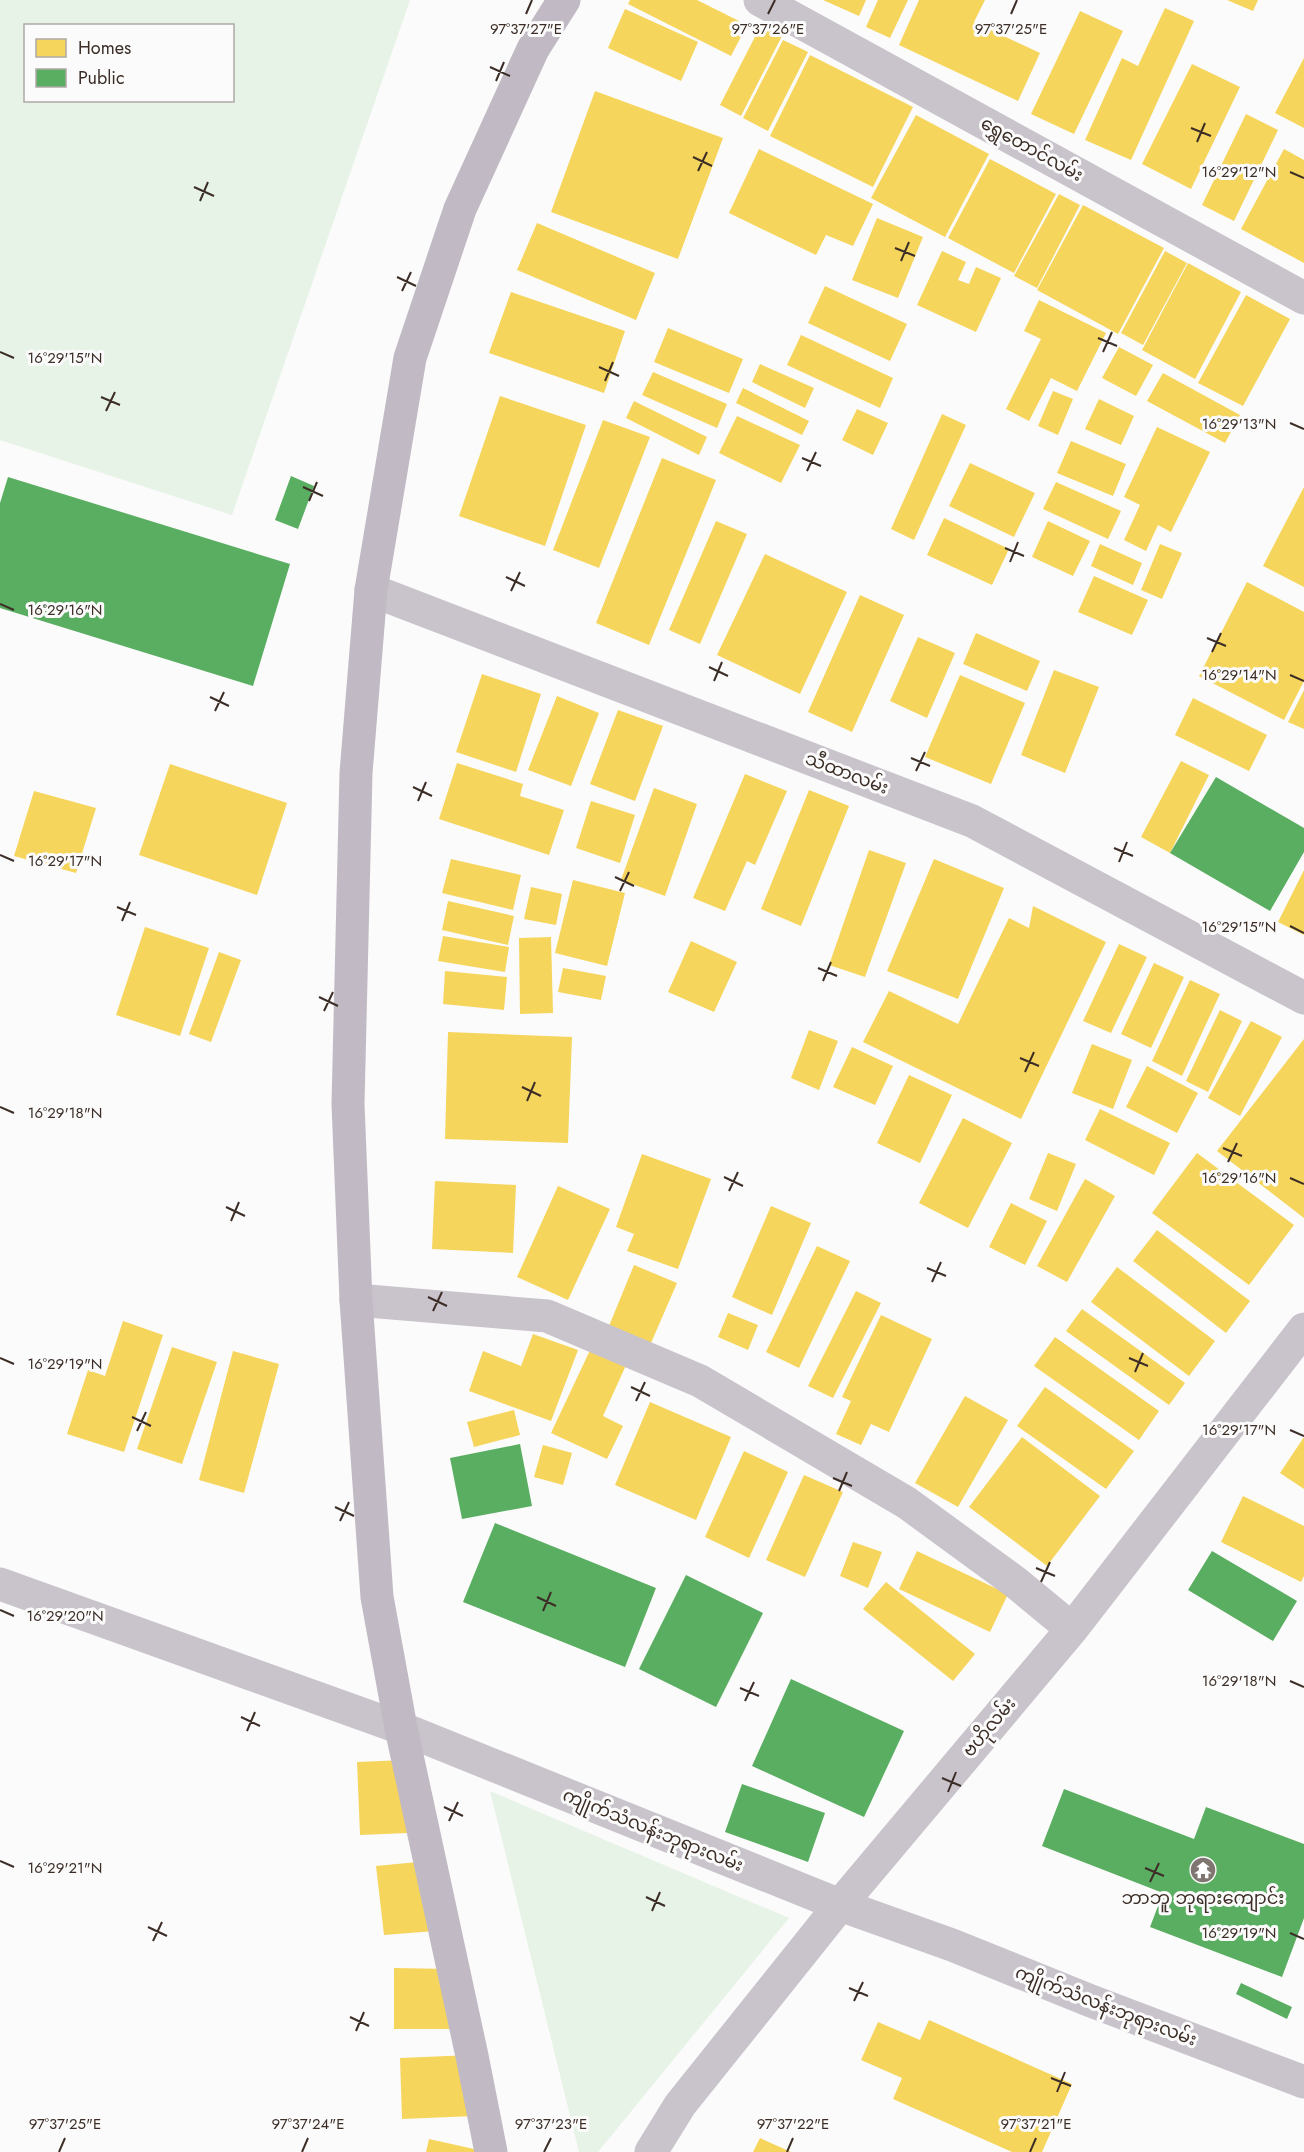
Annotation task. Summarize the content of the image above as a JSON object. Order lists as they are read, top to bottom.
{
  "streets": {
    "street": [
      "ရွှေတောင်လမ်း",
      "သီထာလမ်း",
      "ဗဟိုလမ်း",
      "ကျိုက်သံလန်းဘုရားလမ်း"
    ]
  },
  "crossings": [
    ["ဗဟိုလမ်း", "ကျိုက်သံလန်းဘုရားလမ်း"]
  ],
  "places": {
    "temple": ["ဘာဘူ ဘုရားကျောင်း"]
  },
  "legend": ["Homes", "Public"],
  "coordinates": [
    "97°37'27\"E",
    "97°37'26\"E",
    "97°37'25\"E",
    "16°29'12\"N",
    "16°29'15\"N",
    "16°29'13\"N",
    "16°29'16\"N",
    "16°29'14\"N",
    "16°29'17\"N",
    "16°29'18\"N",
    "16°29'19\"N",
    "16°29'20\"N",
    "16°29'21\"N",
    "97°37'24\"E",
    "97°37'23\"E",
    "97°37'22\"E",
    "97°37'21\"E"
  ]
}
